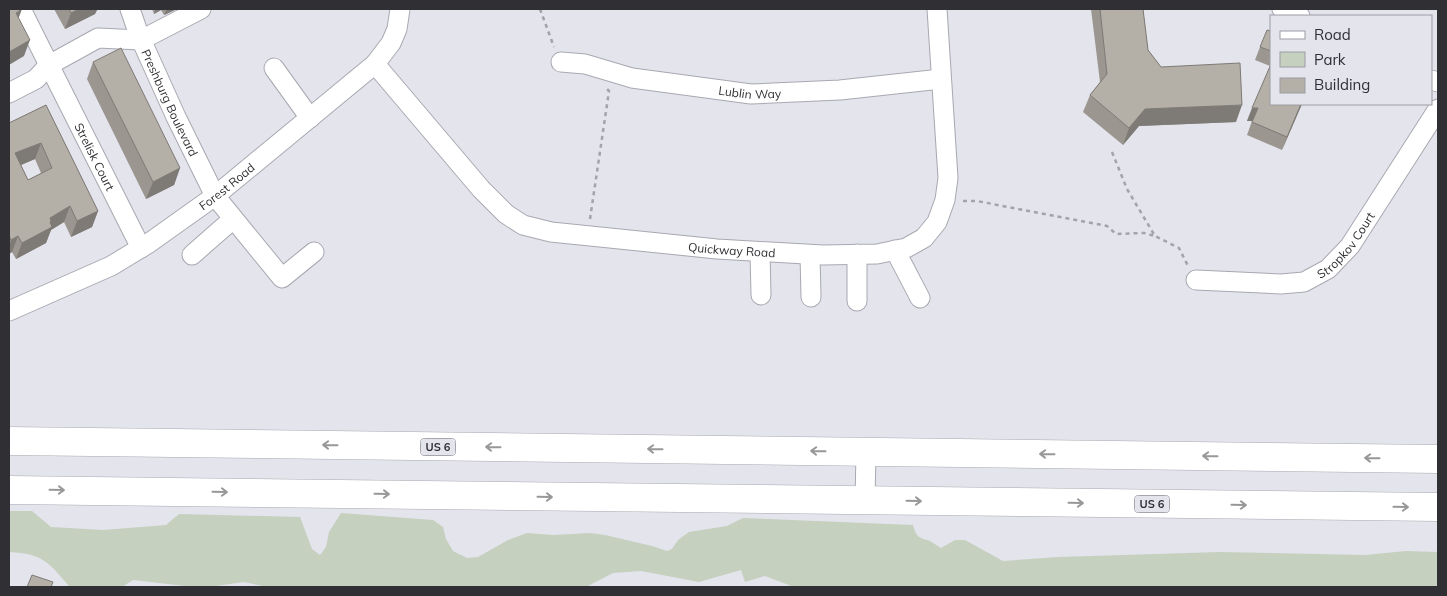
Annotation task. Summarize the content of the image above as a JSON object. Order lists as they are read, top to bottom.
{
  "streets": {
    "highway": ["US 6"],
    "street": [
      "Lublin Way",
      "Preshburg Boulevard",
      "Strelisk Court",
      "Forest Road",
      "Stropkov Court",
      "Quickway Road"
    ]
  },
  "crossings": [
    ["Lublin Way", "Quickway Road"],
    ["Preshburg Boulevard", "Forest Road"],
    ["Strelisk Court", "Forest Road"],
    ["Forest Road", "Quickway Road"]
  ],
  "legend": ["Road", "Park", "Building"]
}
